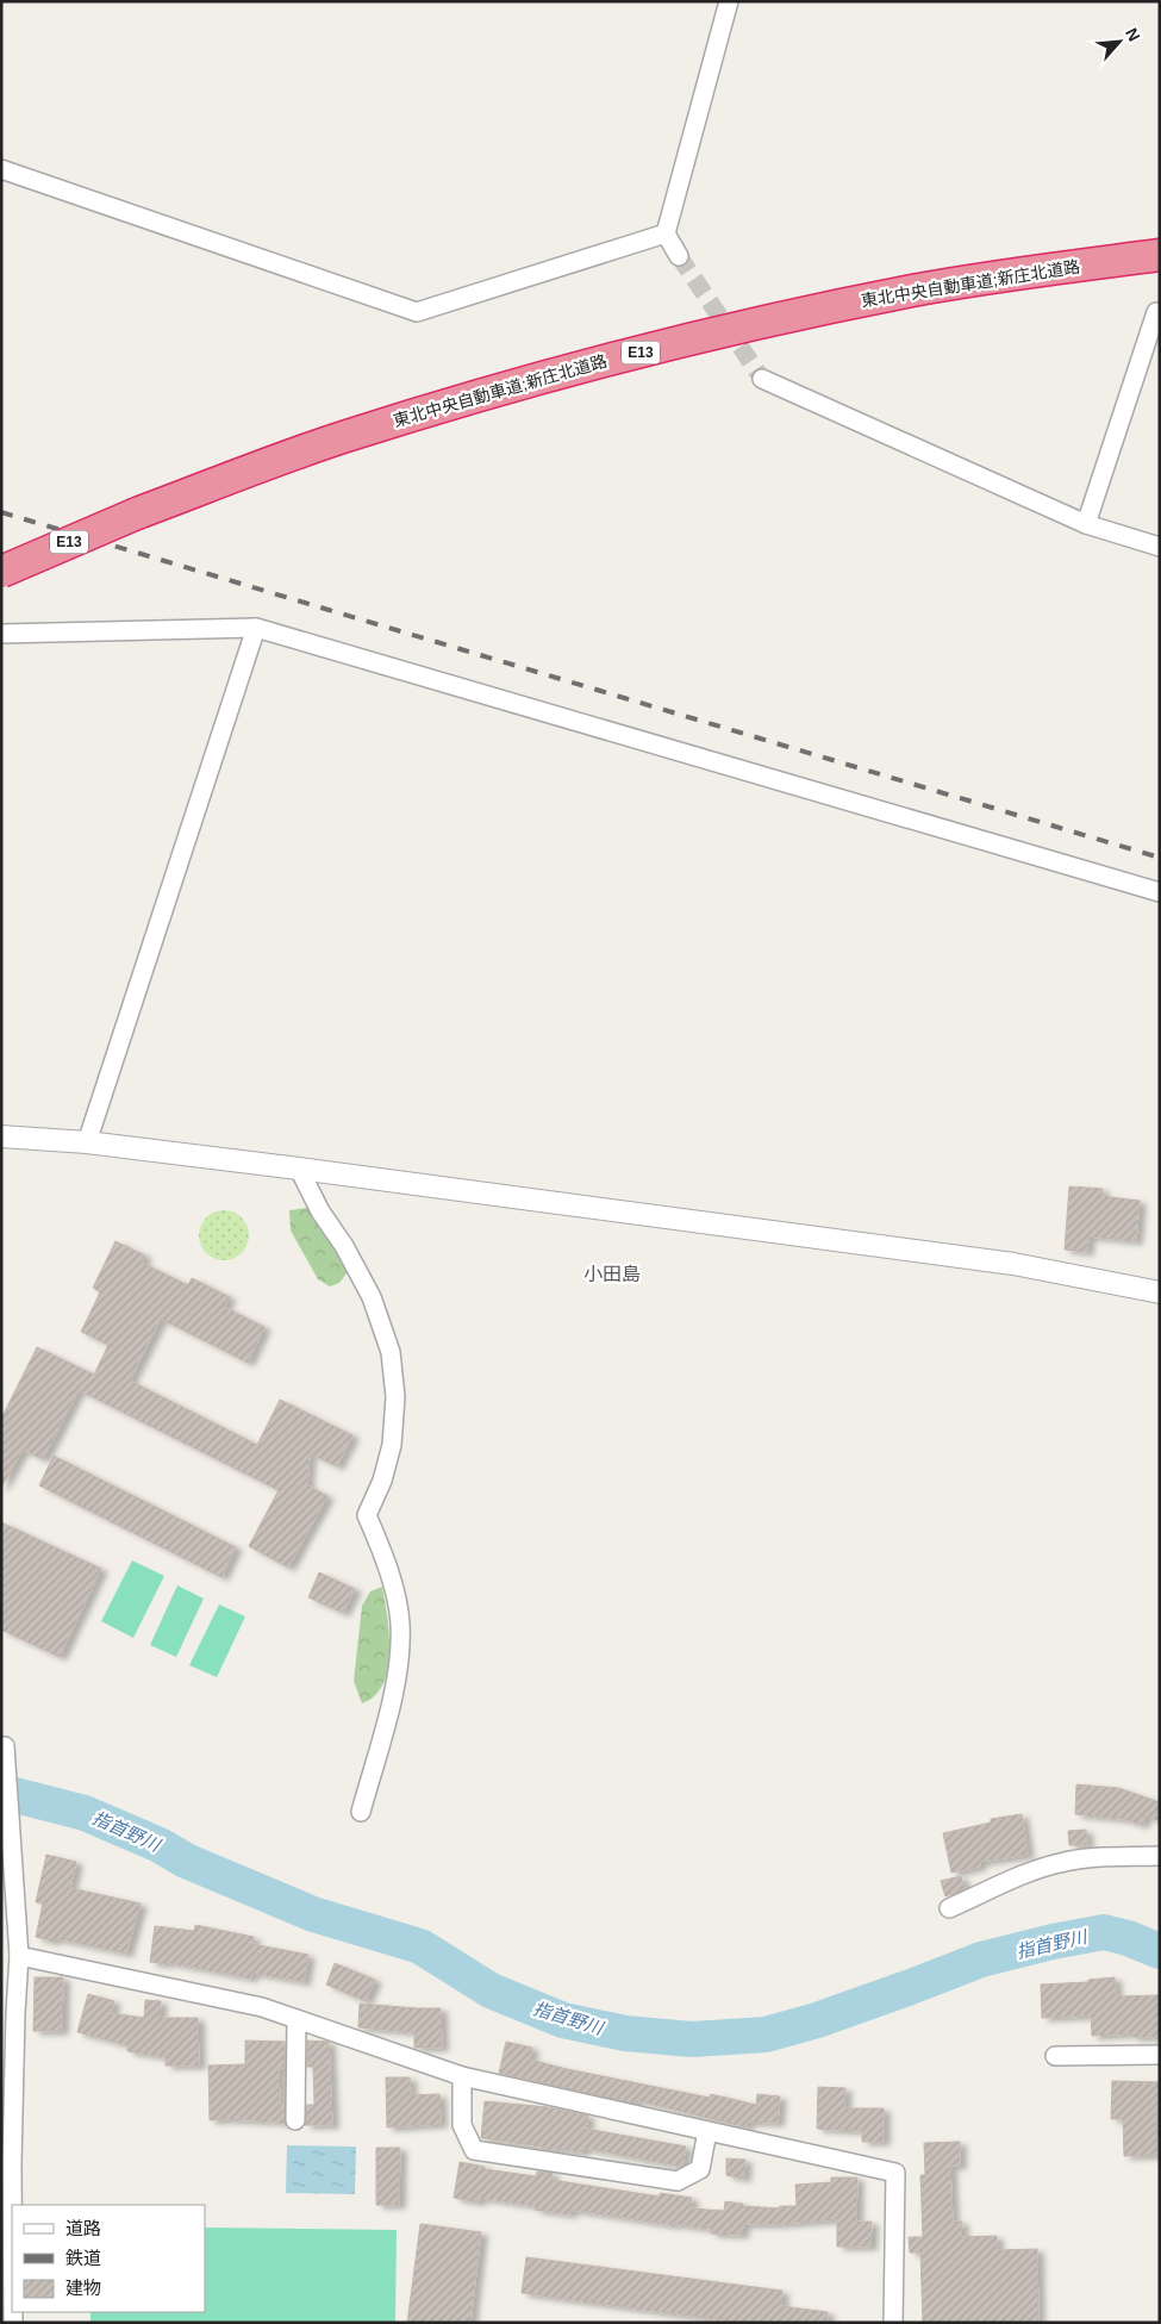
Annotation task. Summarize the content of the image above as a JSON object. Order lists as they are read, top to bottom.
{
  "streets": {
    "highway": ["東北中央自動車道;新庄北道路", "E13"]
  },
  "districts": ["小田島"],
  "water": ["指首野川"],
  "legend": ["道路", "鉄道", "建物"],
  "north": "top right"
}
